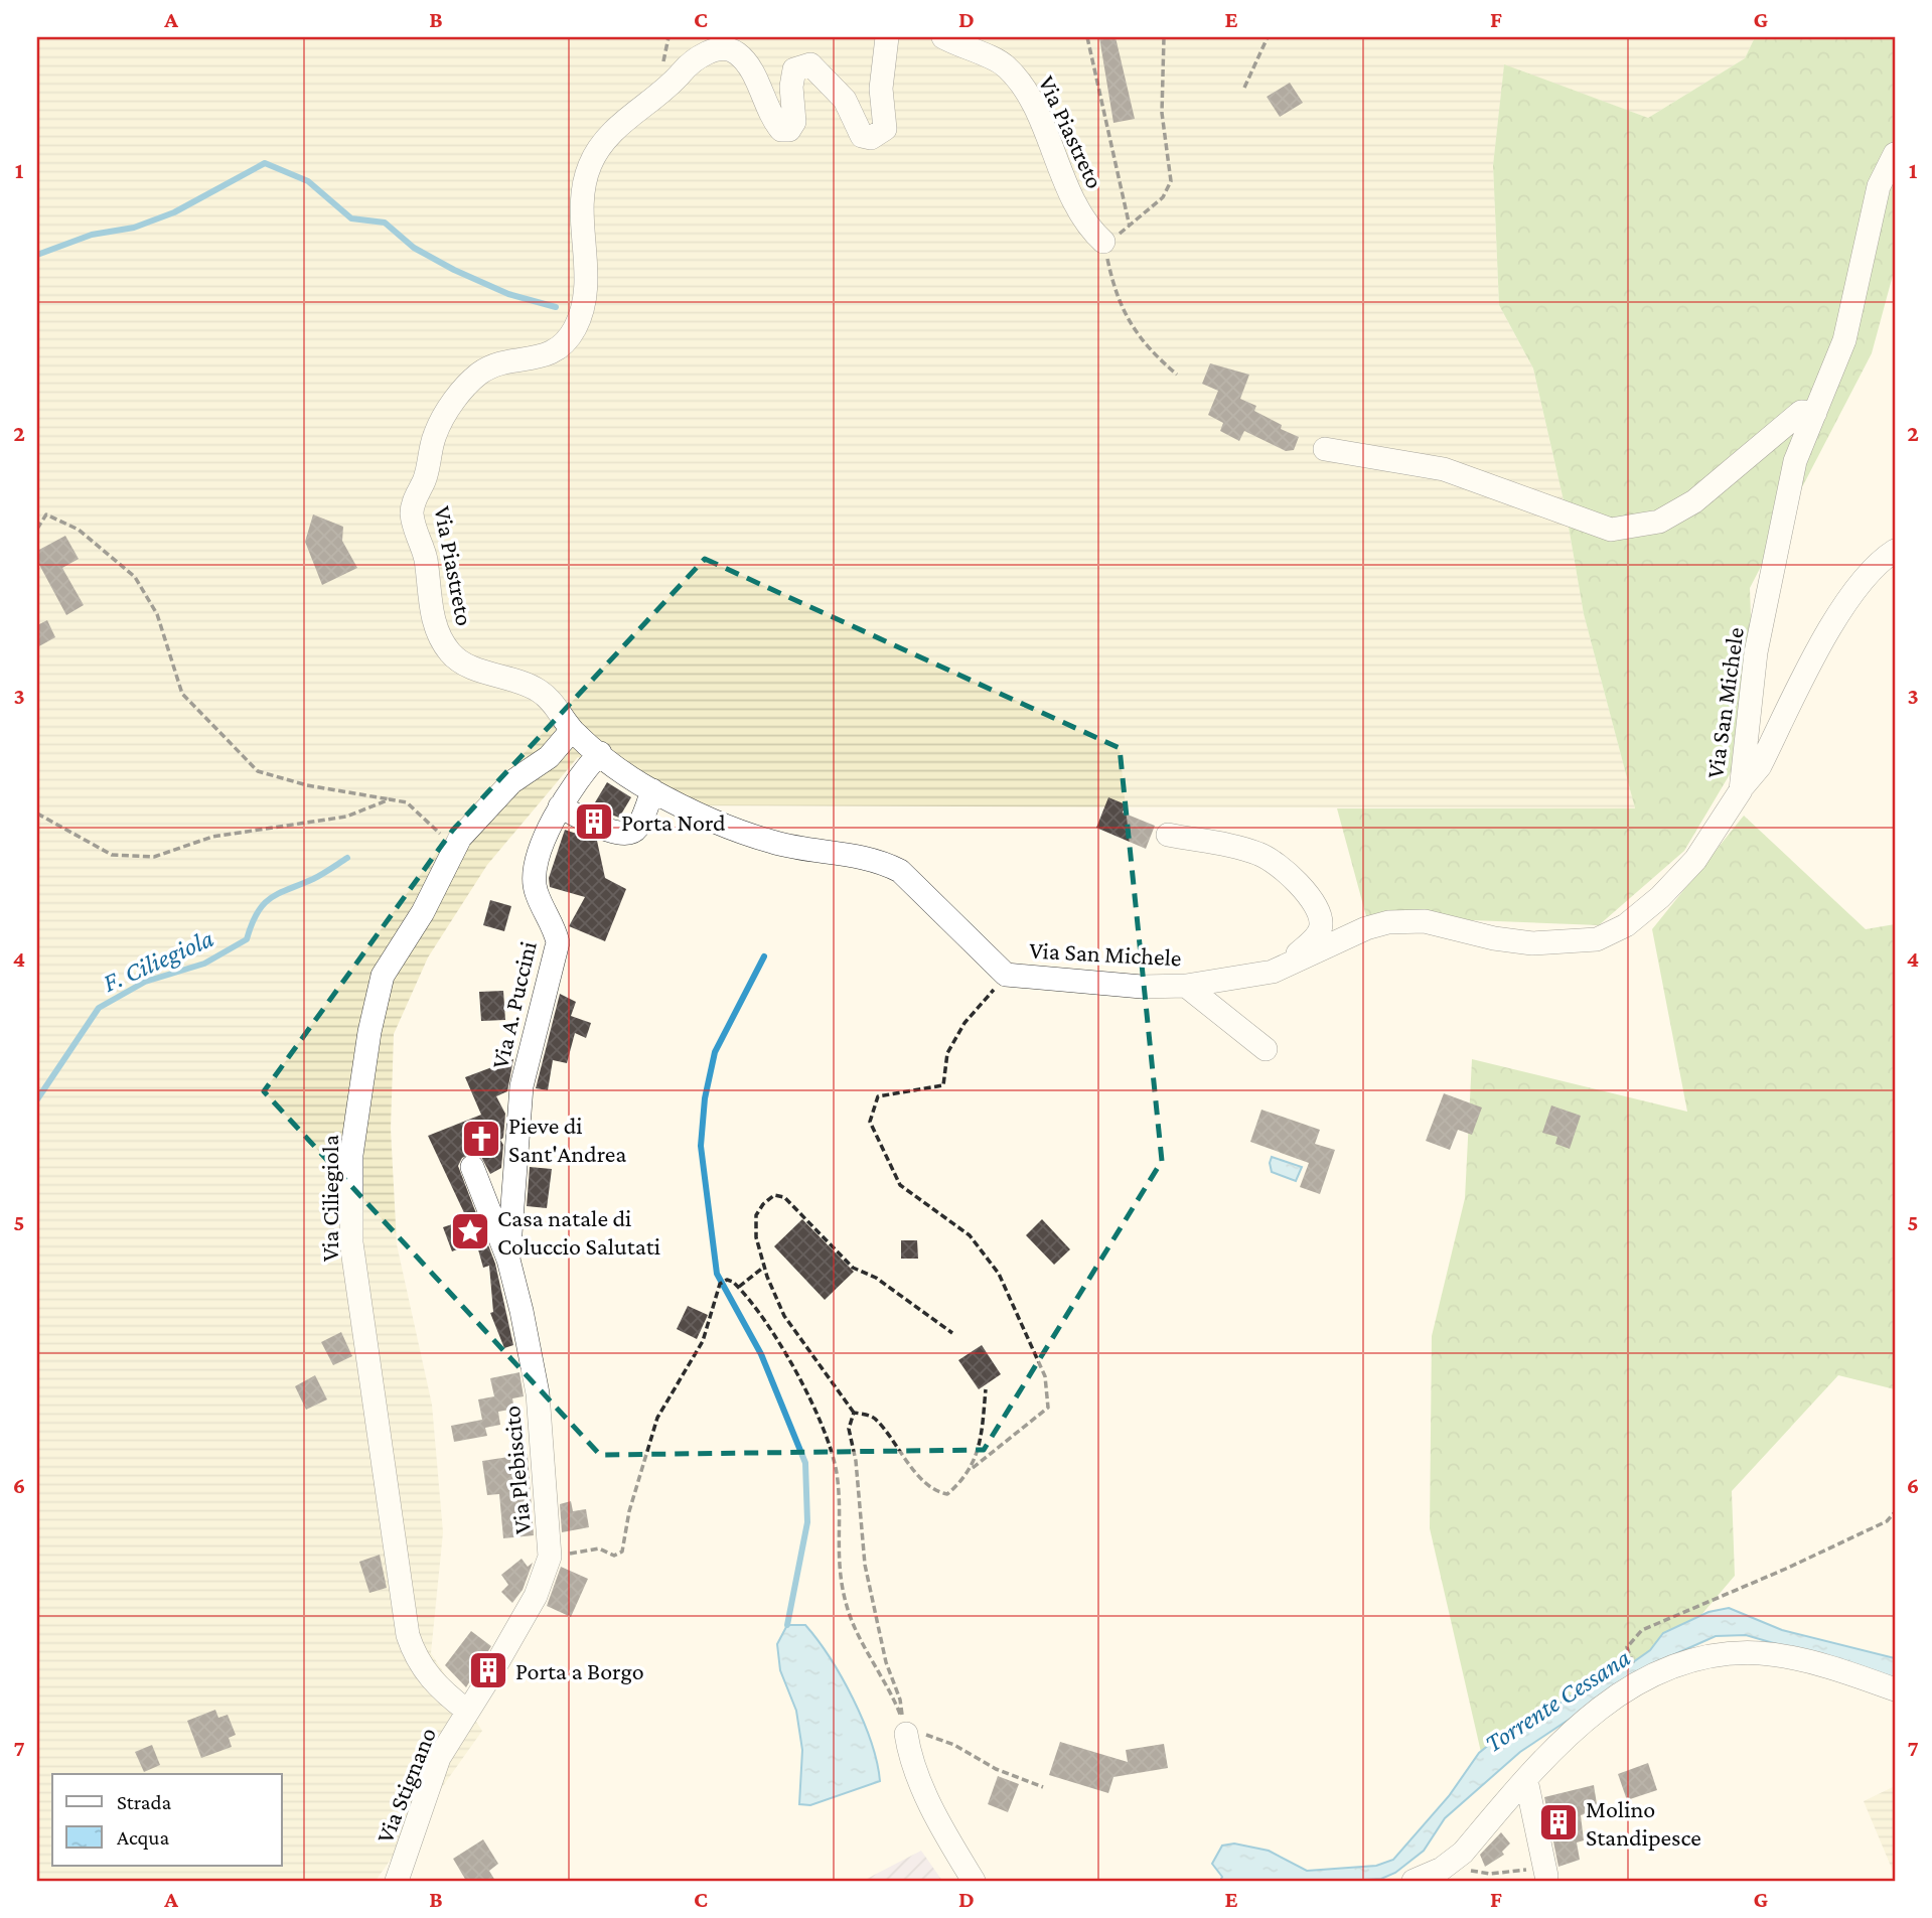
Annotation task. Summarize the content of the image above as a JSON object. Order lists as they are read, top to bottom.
{
  "streets": {
    "street": [
      "Via Piastreto",
      "Via San Michele",
      "Via A. Puccini",
      "Via Ciliegiola",
      "Via Plebiscito",
      "Via Stignano"
    ]
  },
  "crossings": [
    ["Via Piastreto", "Via San Michele"],
    ["Via Piastreto", "Via A. Puccini"],
    ["Via Piastreto", "Via Ciliegiola"],
    ["Via San Michele", "Via A. Puccini"],
    ["Via A. Puccini", "Via Plebiscito"],
    ["Via Ciliegiola", "Via Plebiscito"],
    ["Via Ciliegiola", "Via Stignano"],
    ["Via Plebiscito", "Via Stignano"]
  ],
  "water": ["F. Ciliegiola", "Torrente Cessana"],
  "places": {
    "building": ["Porta Nord", "Porta a Borgo", "Molino Standipesce"],
    "church": ["Pieve di Sant'Andrea"],
    "place": ["Casa natale di Coluccio Salutati"]
  },
  "legend": ["Strada", "Acqua"],
  "grid": {
    "columns": [
      "A",
      "B",
      "C",
      "D",
      "E",
      "F",
      "G"
    ],
    "rows": [
      "1",
      "2",
      "3",
      "4",
      "5",
      "6",
      "7"
    ]
  }
}
